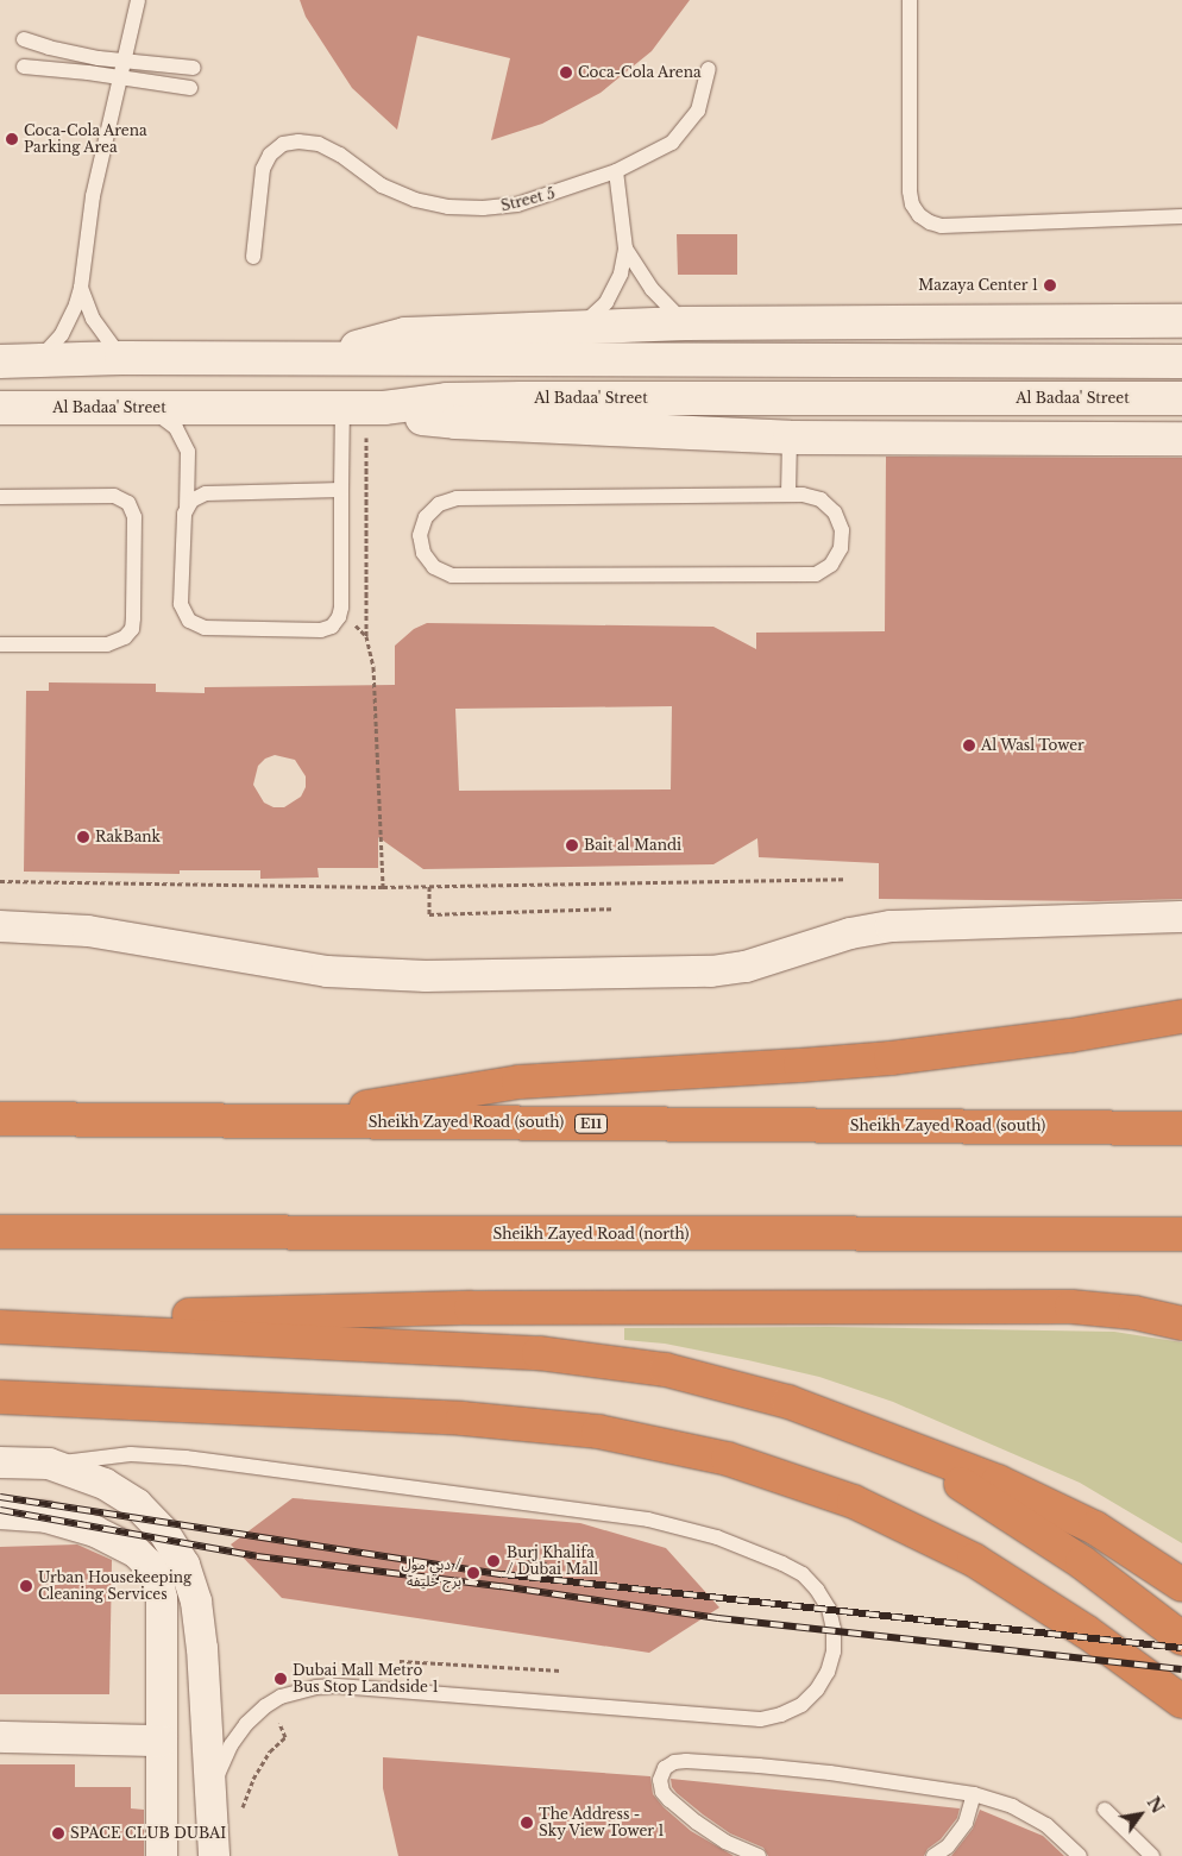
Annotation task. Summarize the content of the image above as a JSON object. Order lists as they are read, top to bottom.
{
  "streets": {
    "highway": ["Sheikh Zayed Road (south)", "E11", "Sheikh Zayed Road (north)"],
    "main road": ["Al Badaa' Street"],
    "lane": ["Street 5"]
  },
  "places": [
    "Coca-Cola Arena",
    "Coca-Cola Arena Parking Area",
    "Mazaya Center 1",
    "Al Wasl Tower",
    "RakBank",
    "Bait al Mandi",
    "Burj Khalifa / Dubai Mall",
    "دبي مول / برج خليفة",
    "Urban Housekeeping Cleaning Services",
    "Dubai Mall Metro Bus Stop Landside 1",
    "The Address - Sky View Tower 1",
    "SPACE CLUB DUBAI"
  ],
  "north": "top right"
}
